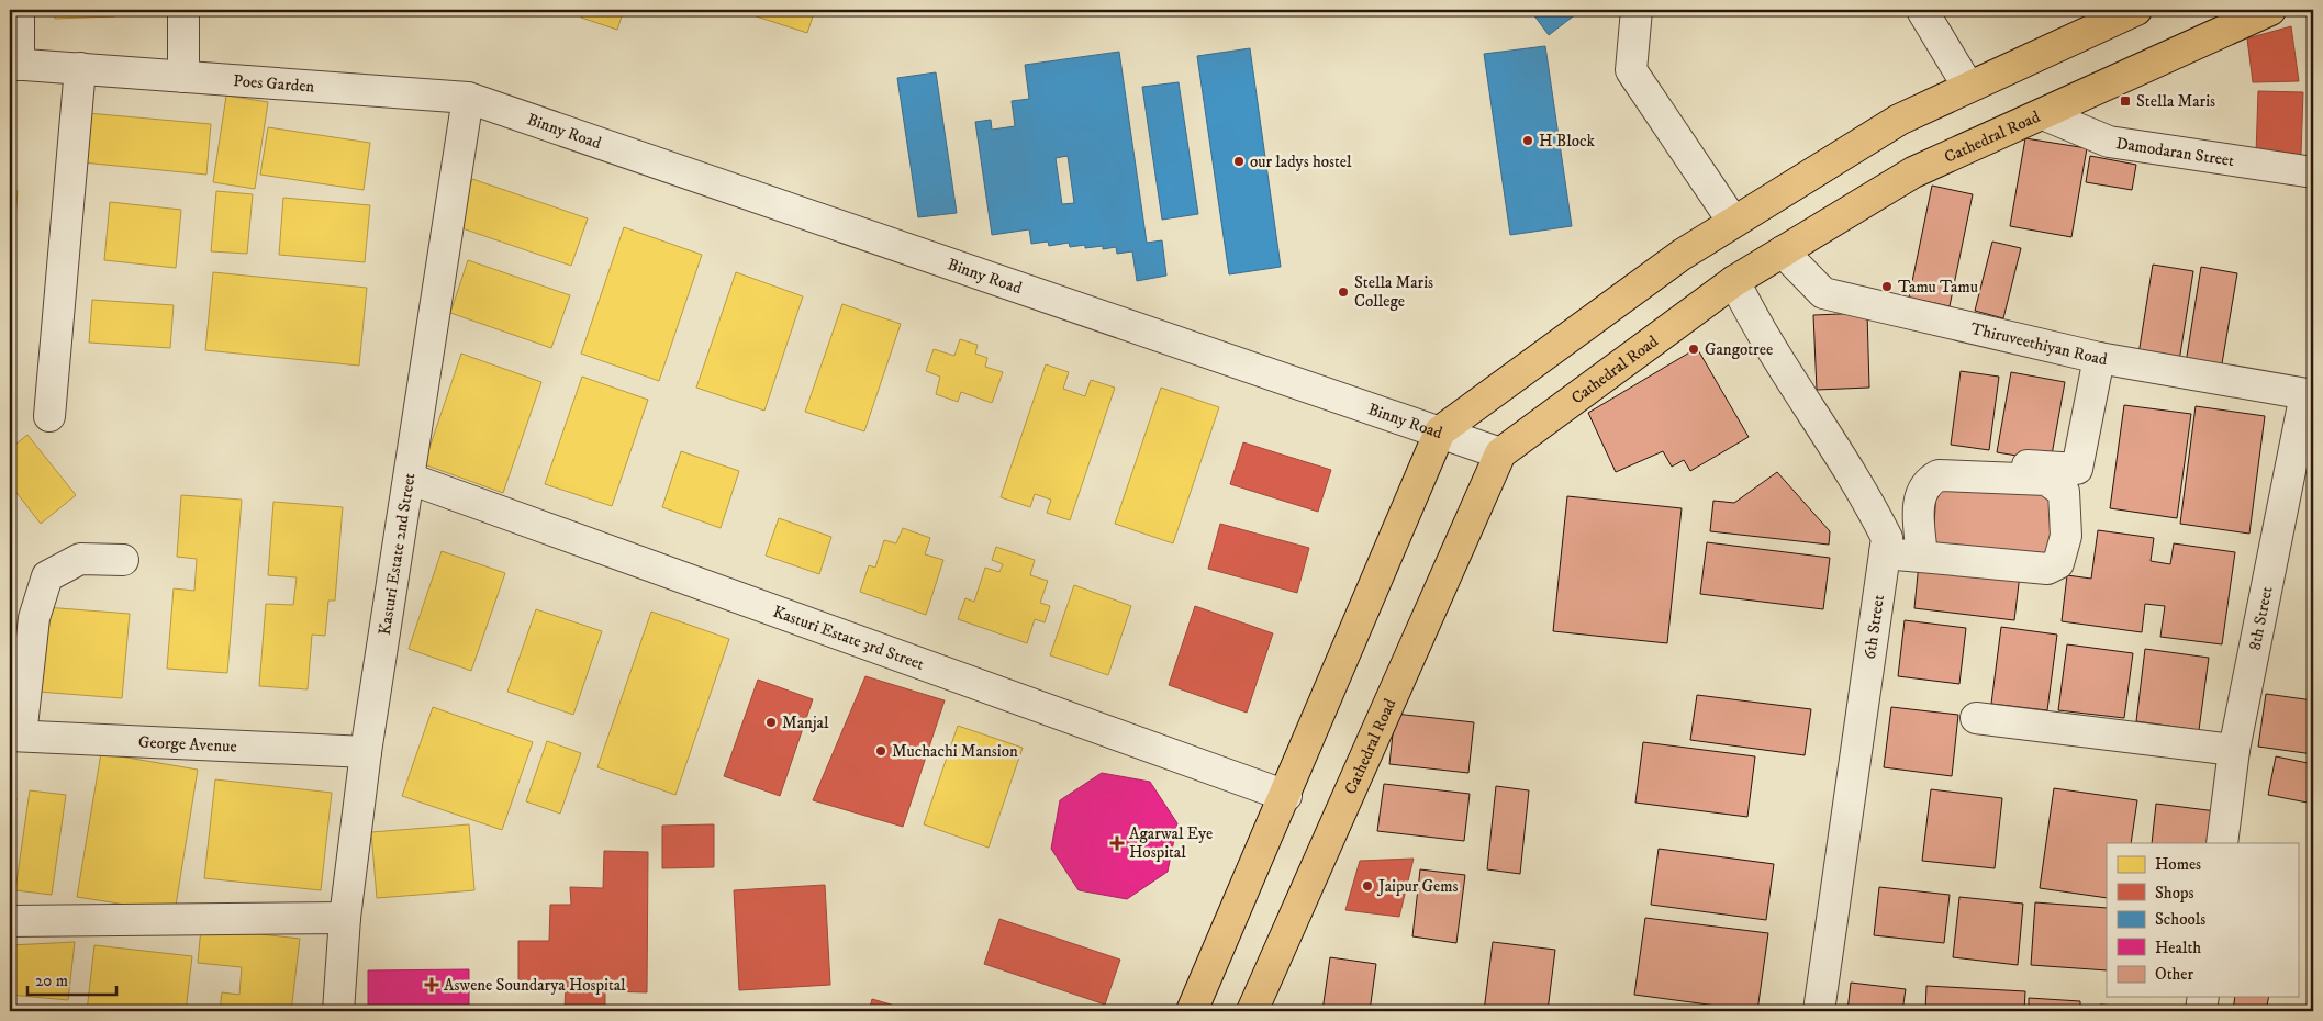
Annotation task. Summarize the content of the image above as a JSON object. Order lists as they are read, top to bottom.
{
  "streets": {
    "main road": ["Cathedral Road"],
    "street": [
      "Poes Garden",
      "Binny Road",
      "Damodaran Street",
      "Thiruveethiyan Road",
      "Kasturi Estate 2nd Street",
      "8th Street",
      "6th Street",
      "Kasturi Estate 3rd Street",
      "George Avenue"
    ]
  },
  "crossings": [
    ["Poes Garden", "Binny Road"],
    ["Poes Garden", "Kasturi Estate 2nd Street"],
    ["Binny Road", "Cathedral Road"],
    ["Binny Road", "Kasturi Estate 2nd Street"],
    ["Cathedral Road", "Damodaran Street"],
    ["Cathedral Road", "Thiruveethiyan Road"],
    ["Cathedral Road", "6th Street"],
    ["Thiruveethiyan Road", "8th Street"],
    ["Kasturi Estate 2nd Street", "Kasturi Estate 3rd Street"],
    ["Kasturi Estate 2nd Street", "George Avenue"]
  ],
  "places": {
    "transit": ["Stella Maris"],
    "other": [
      "H Block",
      "our ladys hostel",
      "Tamu Tamu",
      "Stella Maris College",
      "Gangotree",
      "Manjal",
      "Muchachi Mansion",
      "Jaipur Gems"
    ],
    "health": ["Agarwal Eye Hospital", "Aswene Soundarya Hospital"]
  },
  "legend": [
    "Homes",
    "Shops",
    "Schools",
    "Health",
    "Other"
  ],
  "scale_bar": "20 m"
}
